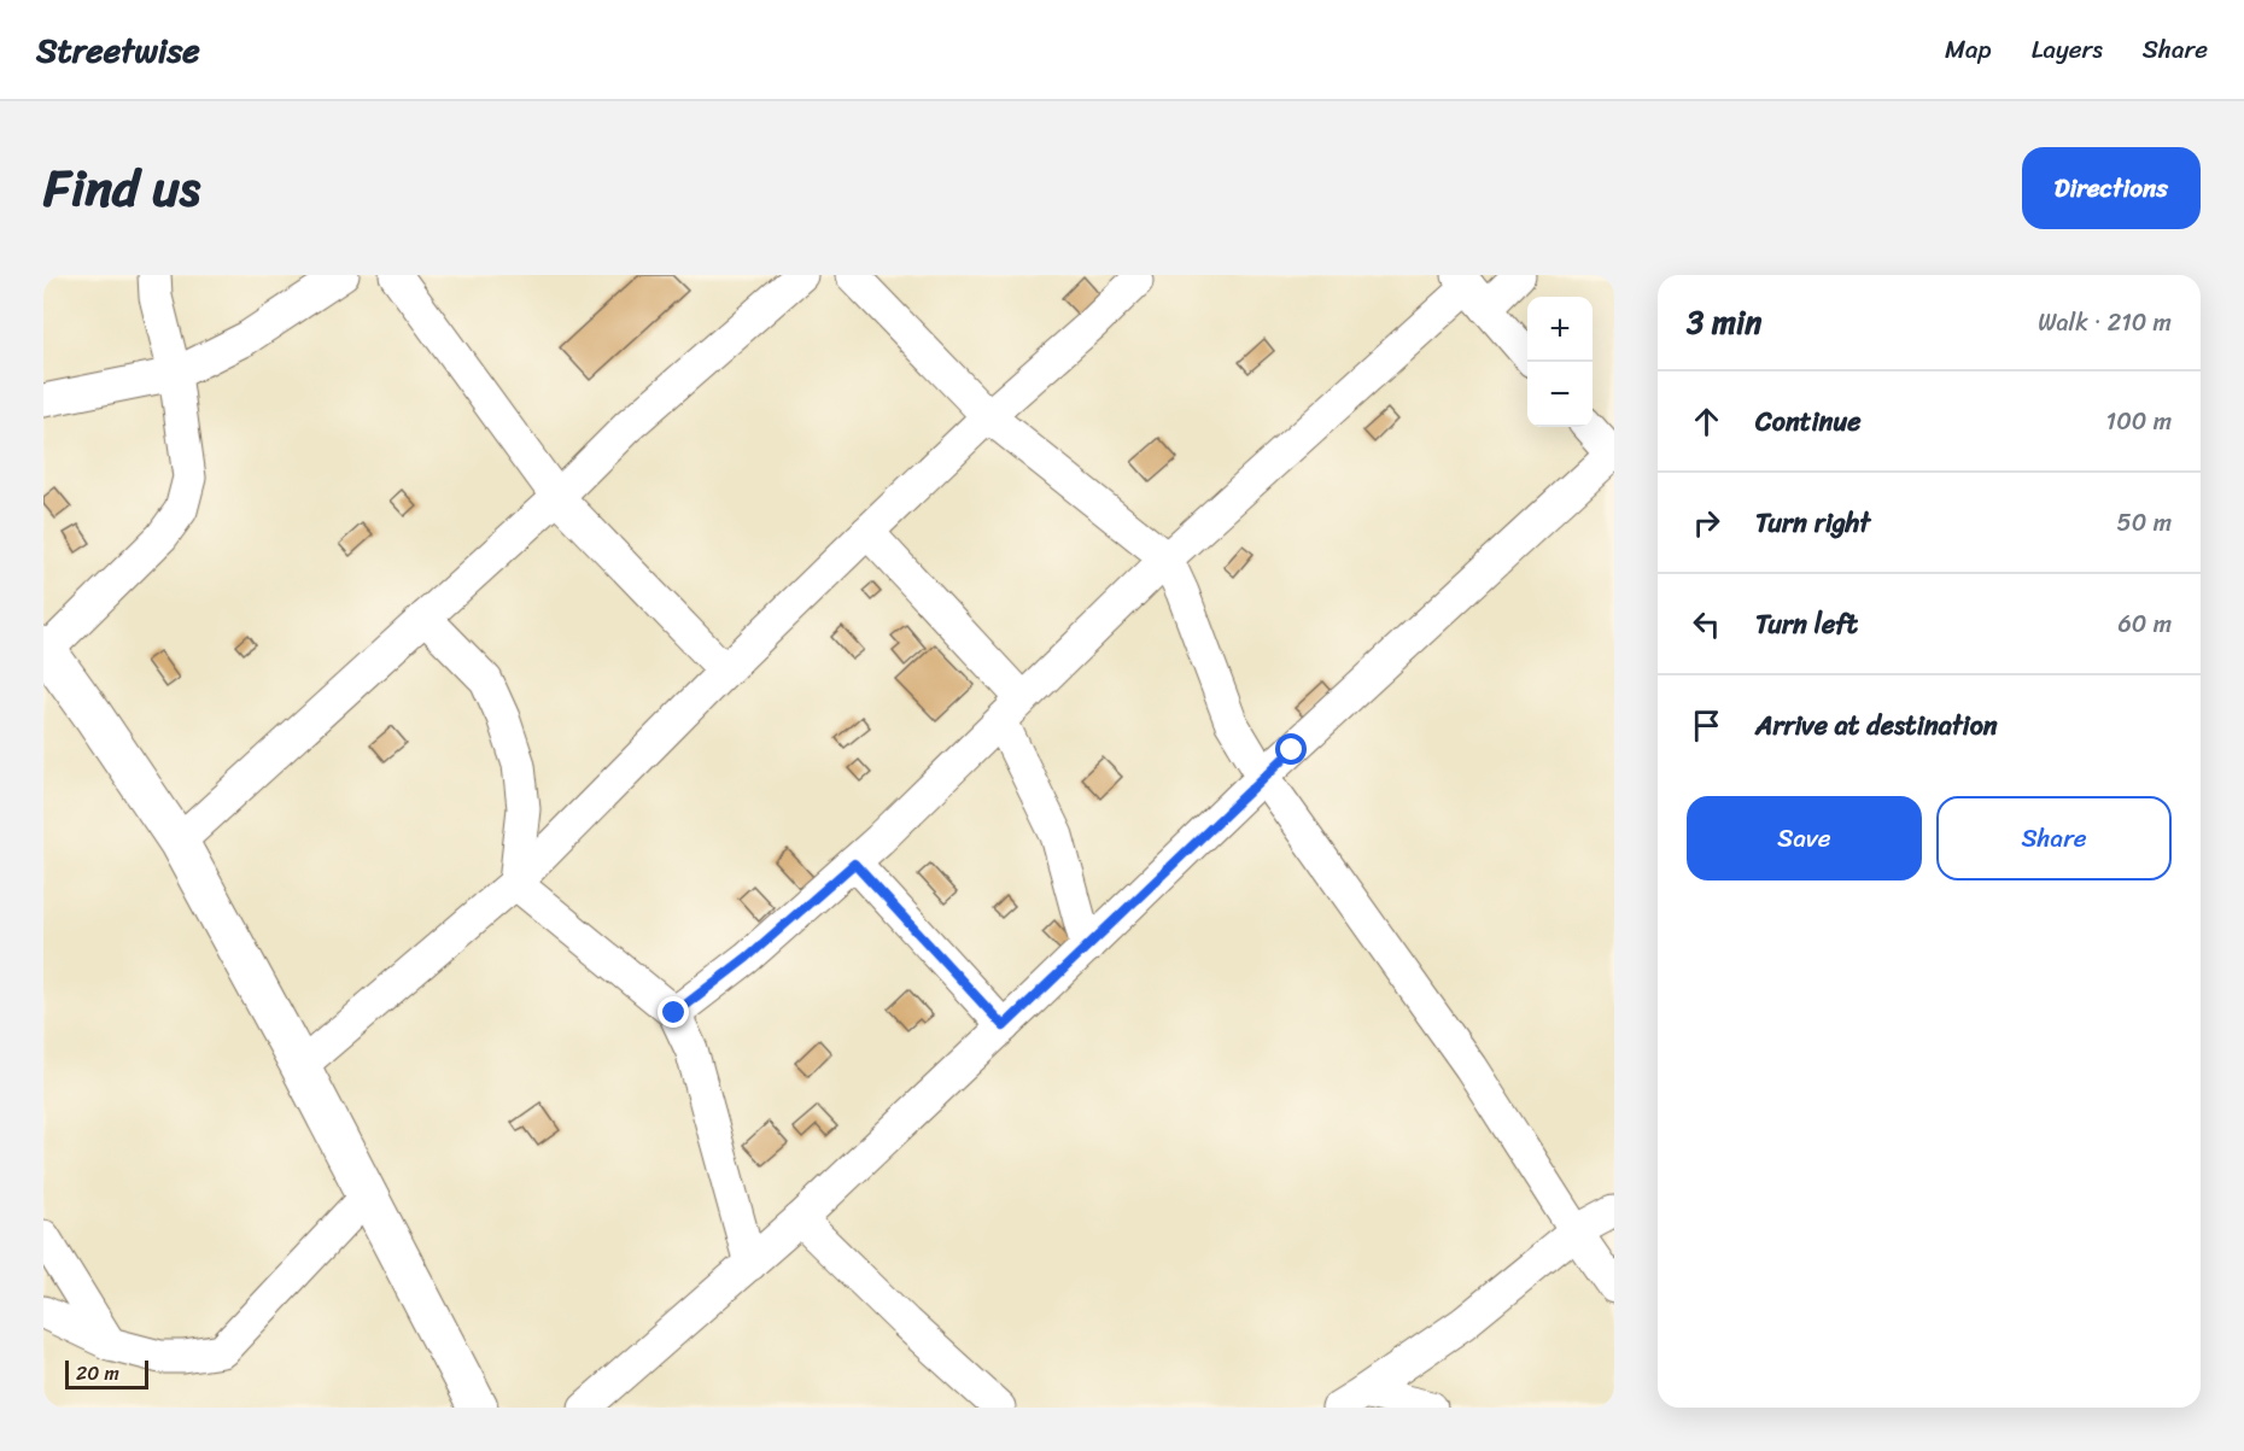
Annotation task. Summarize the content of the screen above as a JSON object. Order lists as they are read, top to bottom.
{
  "scale_bar": "20 m",
  "page": {
    "header": "Streetwise",
    "nav": ["Map", "Layers", "Share"],
    "title": "Find us",
    "buttons": [
      "Directions",
      ["Save", "Share"]
    ],
    "heading": ["3 min", "Walk · 210 m"],
    "map_buttons": ["+", "−"],
    "list": [
      ["Continue", "100 m"],
      ["Turn right", "50 m"],
      ["Turn left", "60 m"],
      "Arrive at destination"
    ],
    "scale": "20 m"
  }
}
